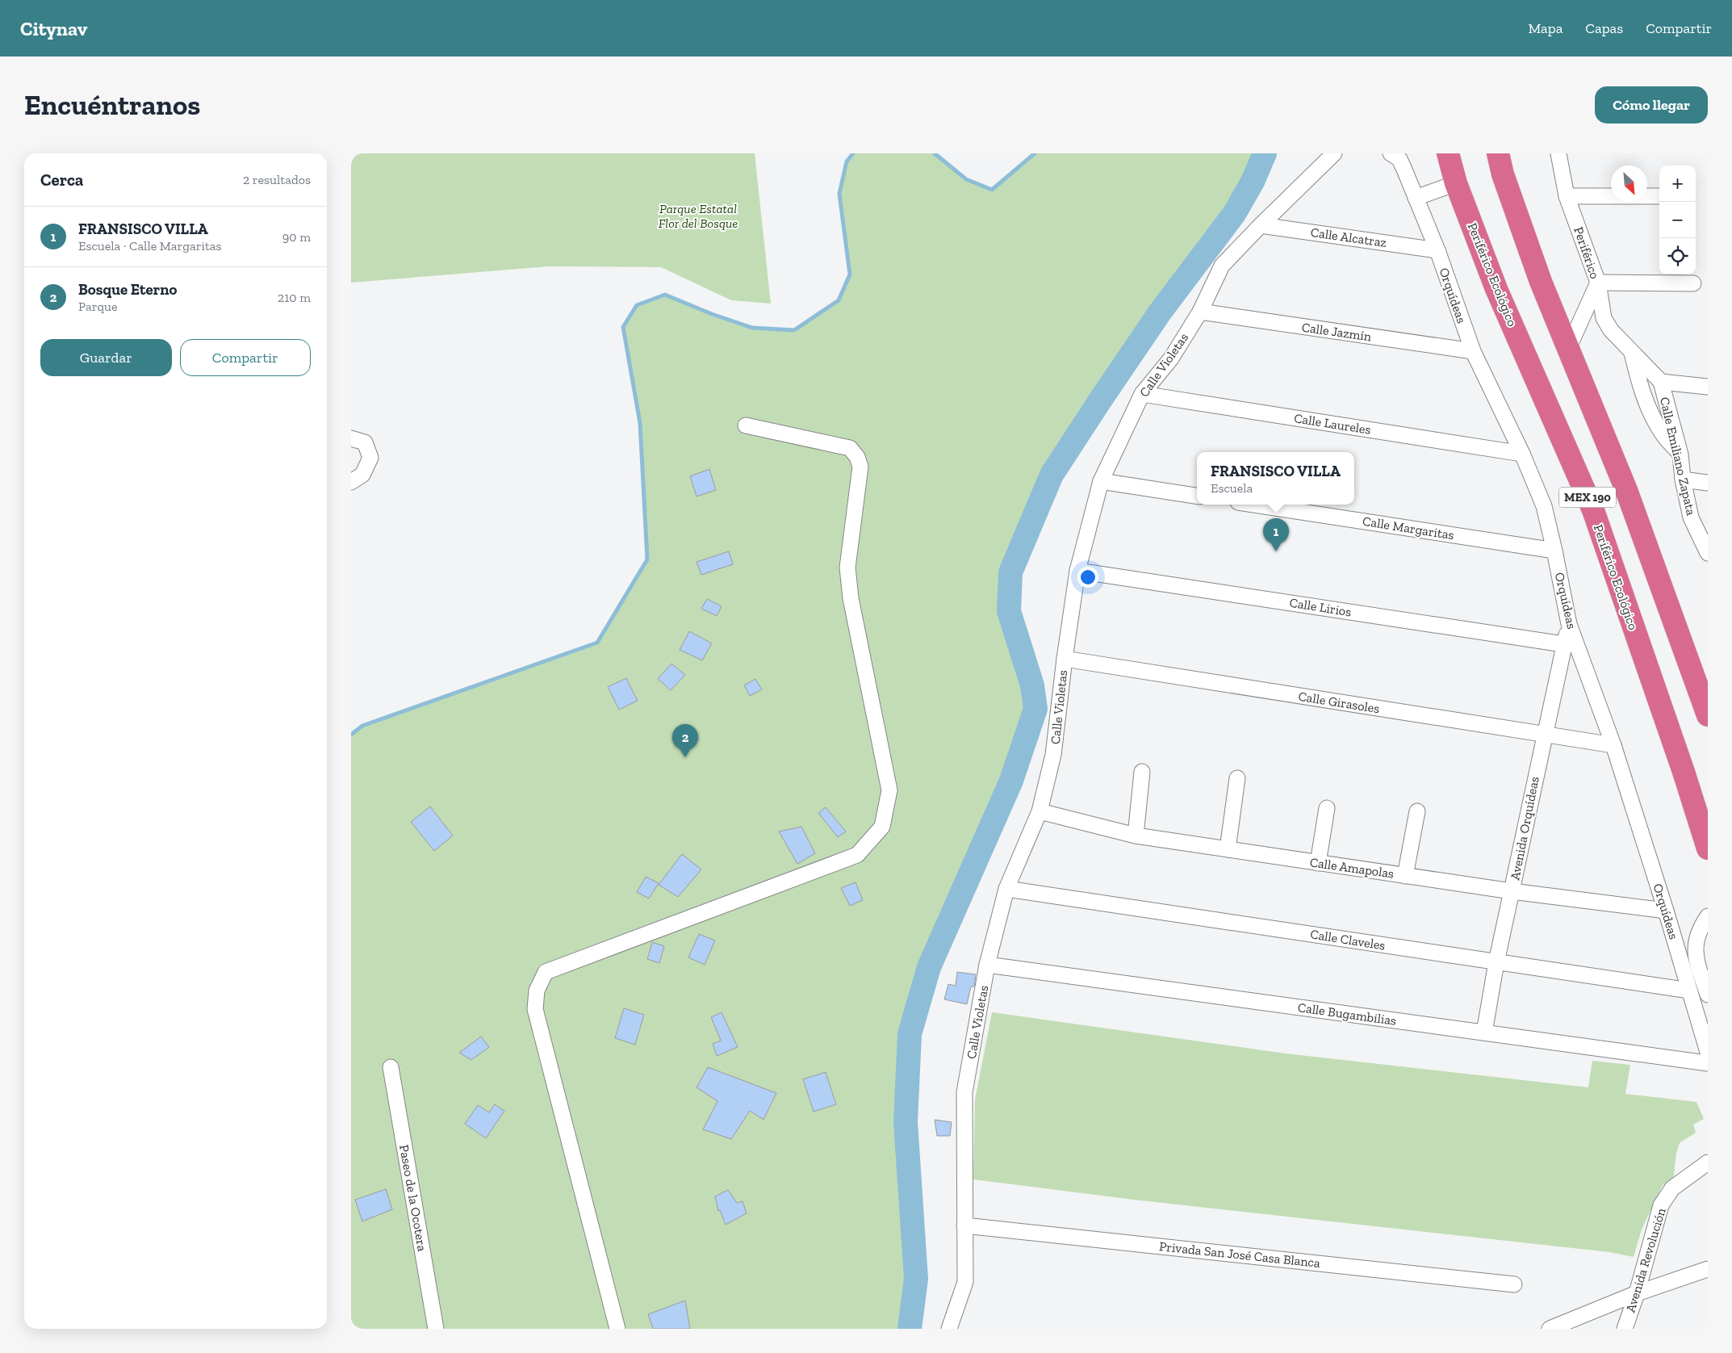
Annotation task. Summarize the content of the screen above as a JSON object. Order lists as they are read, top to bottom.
{
  "streets": {
    "highway": ["Periférico Ecológico", "MEX 190"],
    "street": [
      "Calle Alcatraz",
      "Periférico",
      "Orquídeas",
      "Calle Jazmín",
      "Calle Violetas",
      "Calle Laureles",
      "Calle Emiliano Zapata",
      "Calle Margaritas",
      "Calle Lirios",
      "Calle Girasoles",
      "Avenida Orquídeas",
      "Calle Amapolas",
      "Calle Claveles",
      "Calle Bugambilias",
      "Paseo de la Ocotera",
      "Privada San José Casa Blanca",
      "Avenida Revolución"
    ]
  },
  "crossings": [
    ["Calle Alcatraz", "Orquídeas"],
    ["Calle Alcatraz", "Calle Violetas"],
    ["Periférico", "Calle Emiliano Zapata"],
    ["Periférico", "MEX 190"],
    ["Orquídeas", "Calle Jazmín"],
    ["Orquídeas", "Calle Laureles"],
    ["Orquídeas", "Calle Margaritas"],
    ["Orquídeas", "Calle Girasoles"],
    ["Orquídeas", "Avenida Orquídeas"],
    ["Orquídeas", "Calle Amapolas"],
    ["Orquídeas", "Calle Claveles"],
    ["Calle Jazmín", "Calle Violetas"],
    ["Calle Violetas", "Calle Laureles"],
    ["Calle Violetas", "Calle Lirios"],
    ["Calle Violetas", "Calle Girasoles"],
    ["Calle Violetas", "Calle Amapolas"],
    ["Calle Violetas", "Calle Claveles"],
    ["Calle Violetas", "Calle Bugambilias"],
    ["Calle Violetas", "Privada San José Casa Blanca"],
    ["Calle Lirios", "Avenida Orquídeas"],
    ["Calle Girasoles", "Avenida Orquídeas"],
    ["Avenida Orquídeas", "Calle Amapolas"],
    ["Avenida Orquídeas", "Calle Claveles"],
    ["Avenida Orquídeas", "Calle Bugambilias"]
  ],
  "parks": ["Parque Estatal Flor del Bosque"],
  "north": "bottom right",
  "page": {
    "header": "Citynav",
    "nav": ["Mapa", "Capas", "Compartir"],
    "buttons": [
      "Cómo llegar",
      ["Guardar", "Compartir"]
    ],
    "title": "Encuéntranos",
    "heading": ["Cerca", "2 resultados"],
    "map_buttons": ["+", "−"],
    "list": [
      {
        "mark": "1",
        "name": "FRANSISCO VILLA",
        "note": "Escuela · Calle Margaritas",
        "value": "90 m"
      },
      {
        "mark": "2",
        "name": "Bosque Eterno",
        "note": "Parque",
        "value": "210 m"
      }
    ],
    "popup": ["FRANSISCO VILLA", "Escuela"],
    "pins": ["1", "2"]
  }
}
